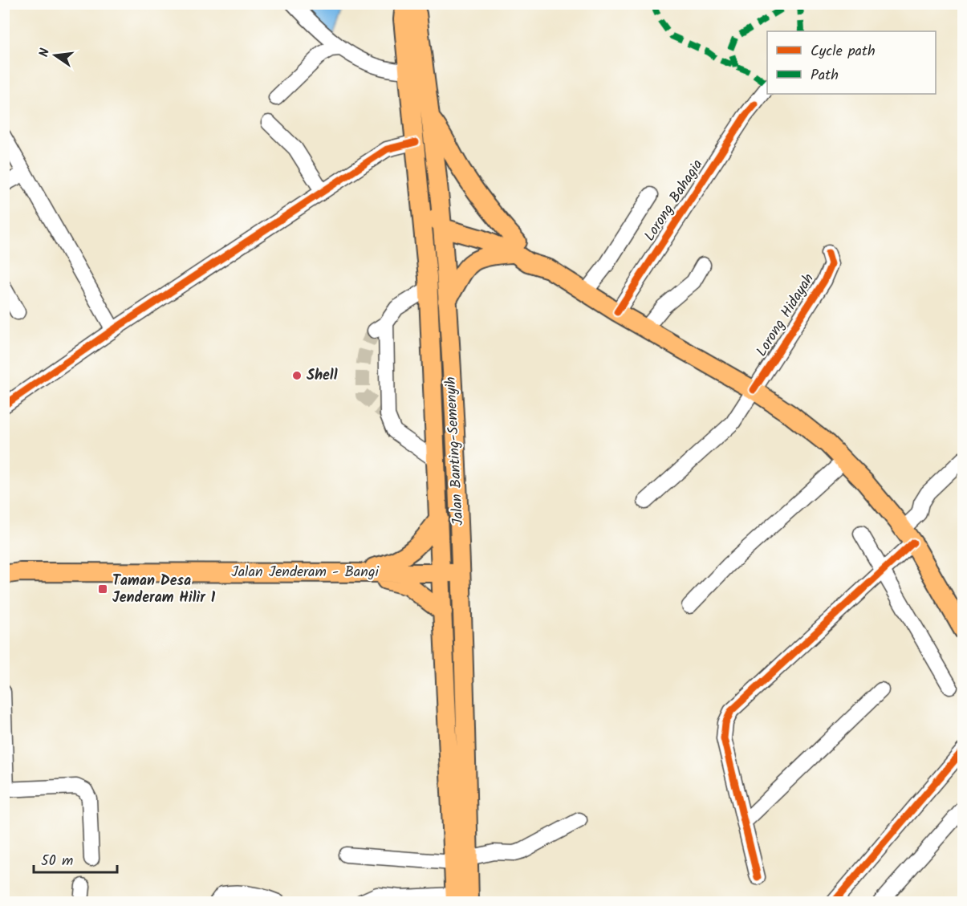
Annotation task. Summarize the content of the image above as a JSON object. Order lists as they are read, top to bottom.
{
  "streets": {
    "main road": ["Jalan Banting-Semenyih", "Jalan Jenderam - Bangi"],
    "street": ["Lorong Bahagia", "Lorong Hidayah"]
  },
  "crossings": [
    ["Jalan Banting-Semenyih", "Jalan Jenderam - Bangi"]
  ],
  "places": {
    "other": ["Shell"],
    "transit": ["Taman Desa Jenderam Hilir 1"]
  },
  "legend": ["Cycle path", "Path"],
  "scale_bar": "50 m",
  "north": "left"
}
